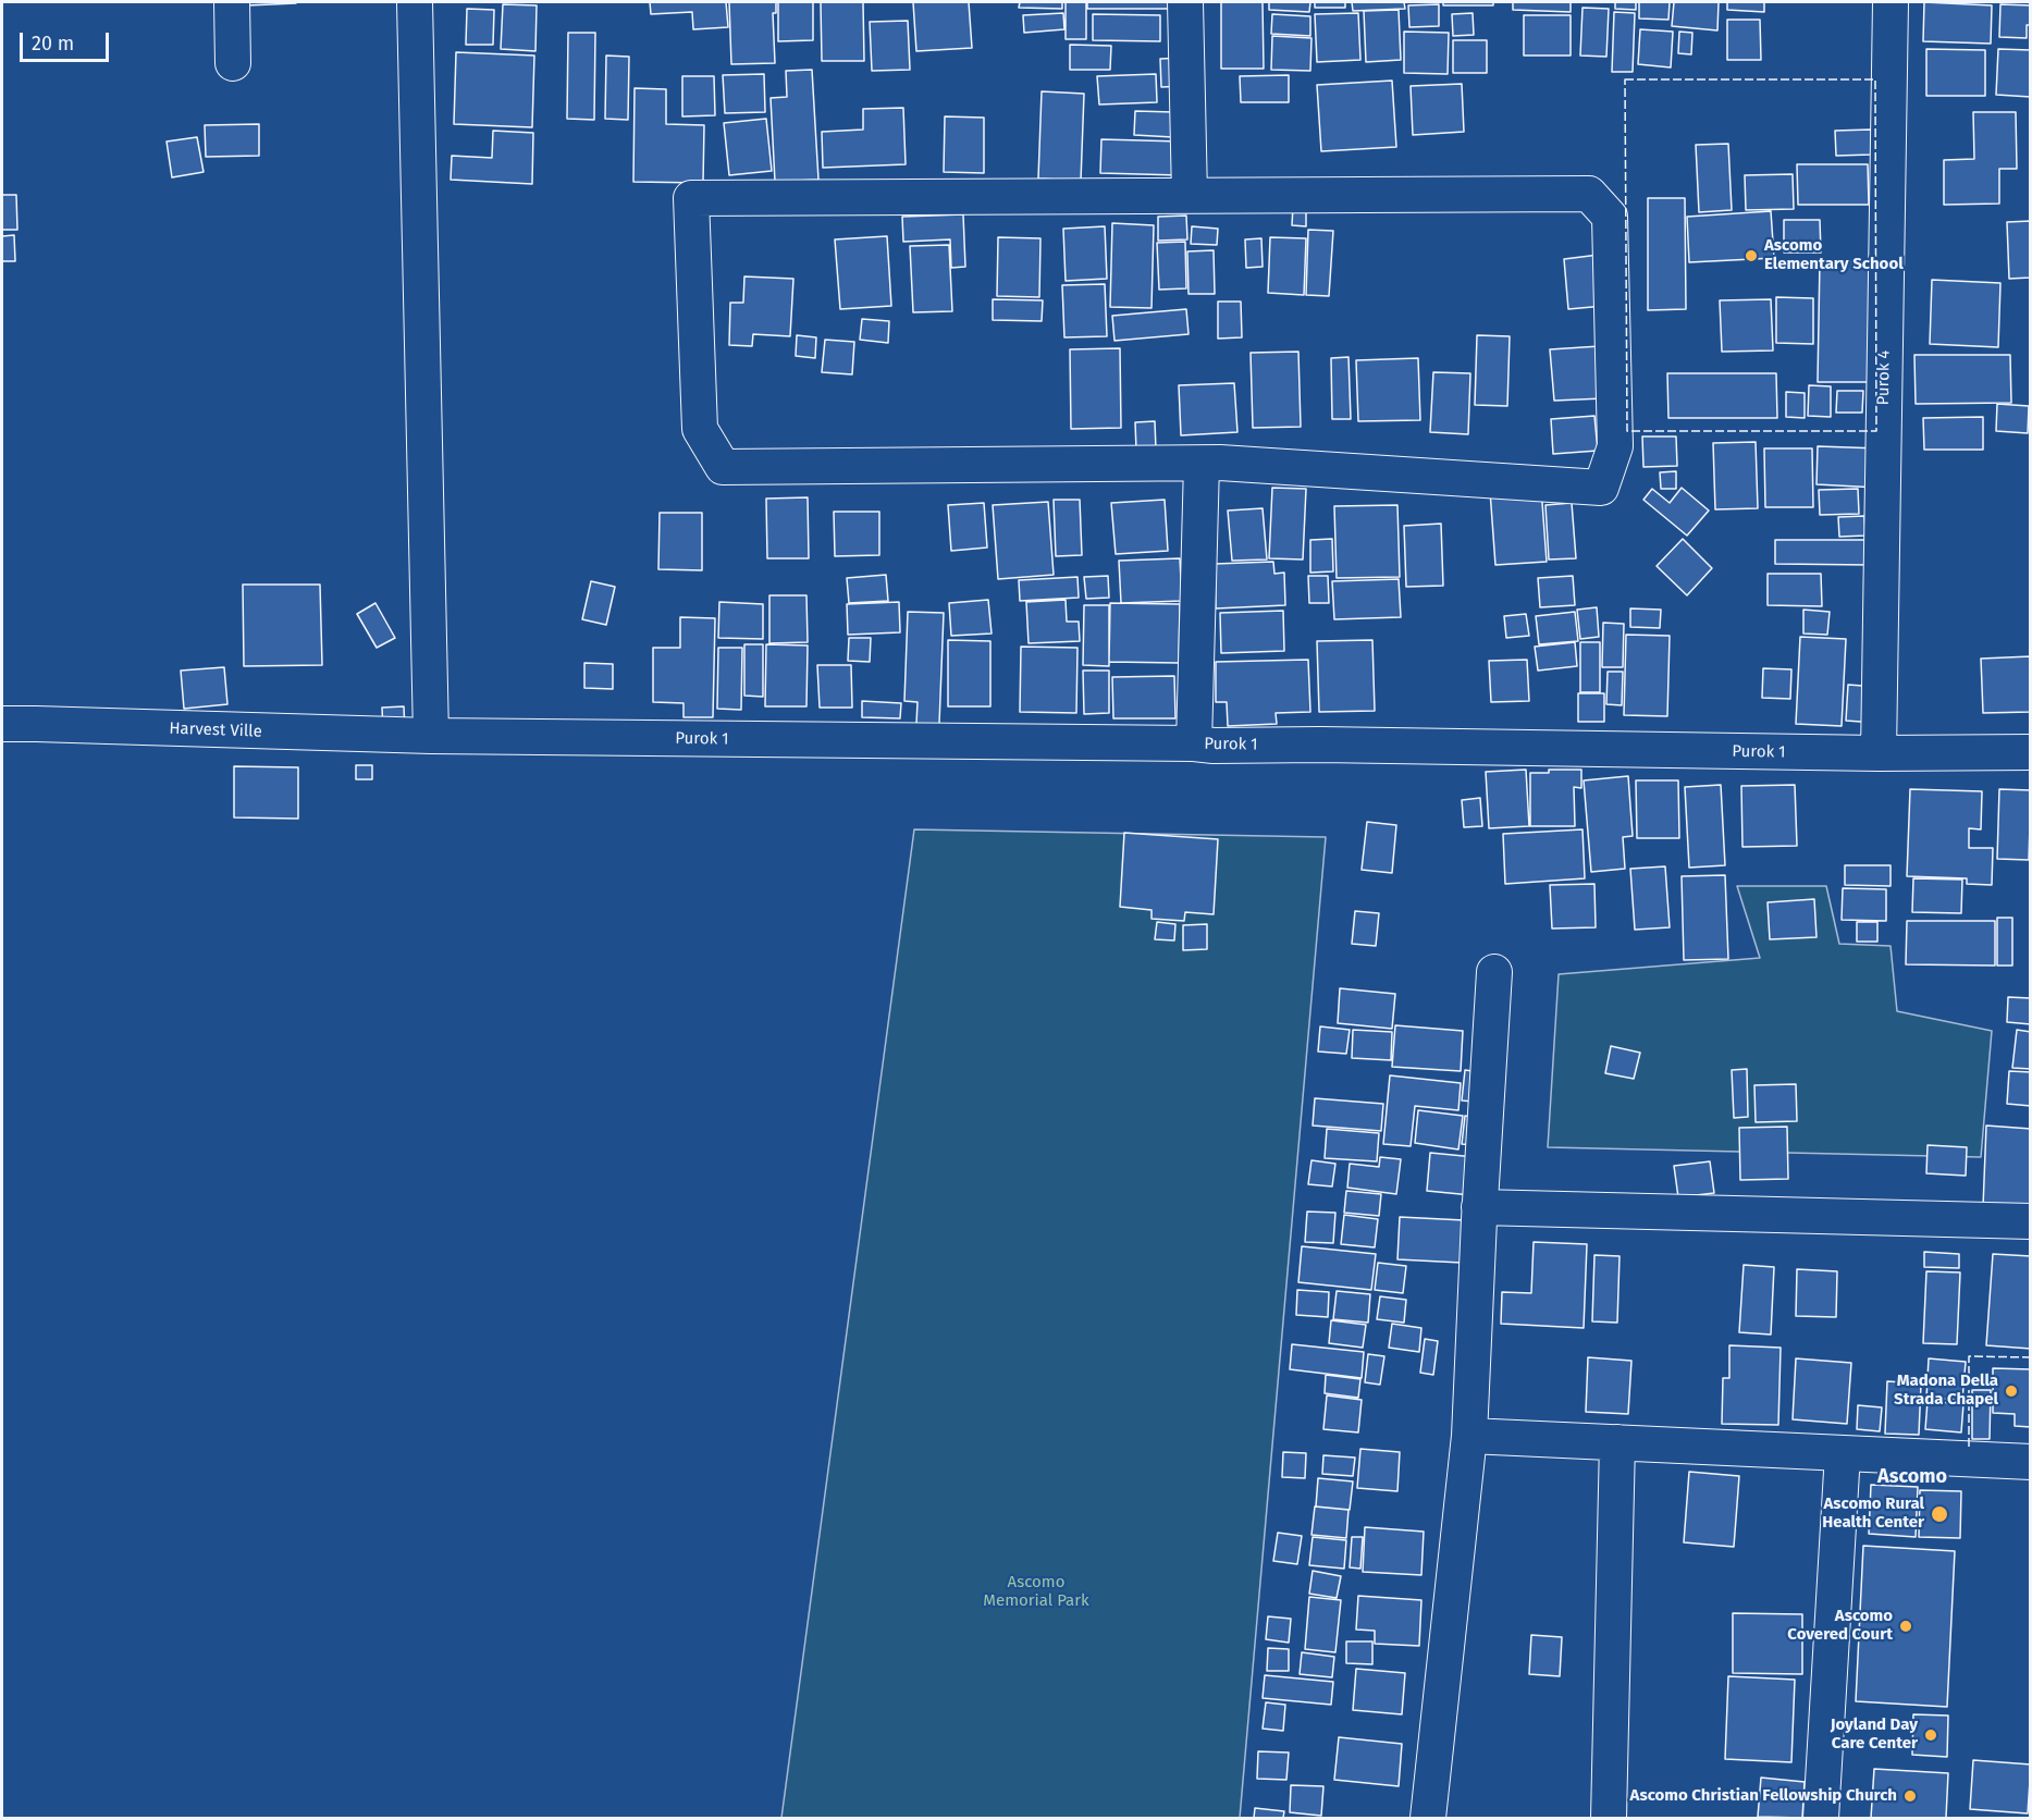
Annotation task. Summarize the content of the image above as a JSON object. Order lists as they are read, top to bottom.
{
  "streets": {
    "street": ["Purok 4", "Harvest Ville", "Purok 1"]
  },
  "crossings": [
    ["Purok 4", "Purok 1"],
    ["Harvest Ville", "Purok 1"]
  ],
  "districts": ["Ascomo"],
  "parks": ["Ascomo Memorial Park"],
  "places": [
    "Ascomo Elementary School",
    "Madona Della Strada Chapel",
    "Ascomo Rural Health Center",
    "Ascomo Covered Court",
    "Joyland Day Care Center",
    "Ascomo Christian Fellowship Church"
  ],
  "scale_bar": "20 m"
}
